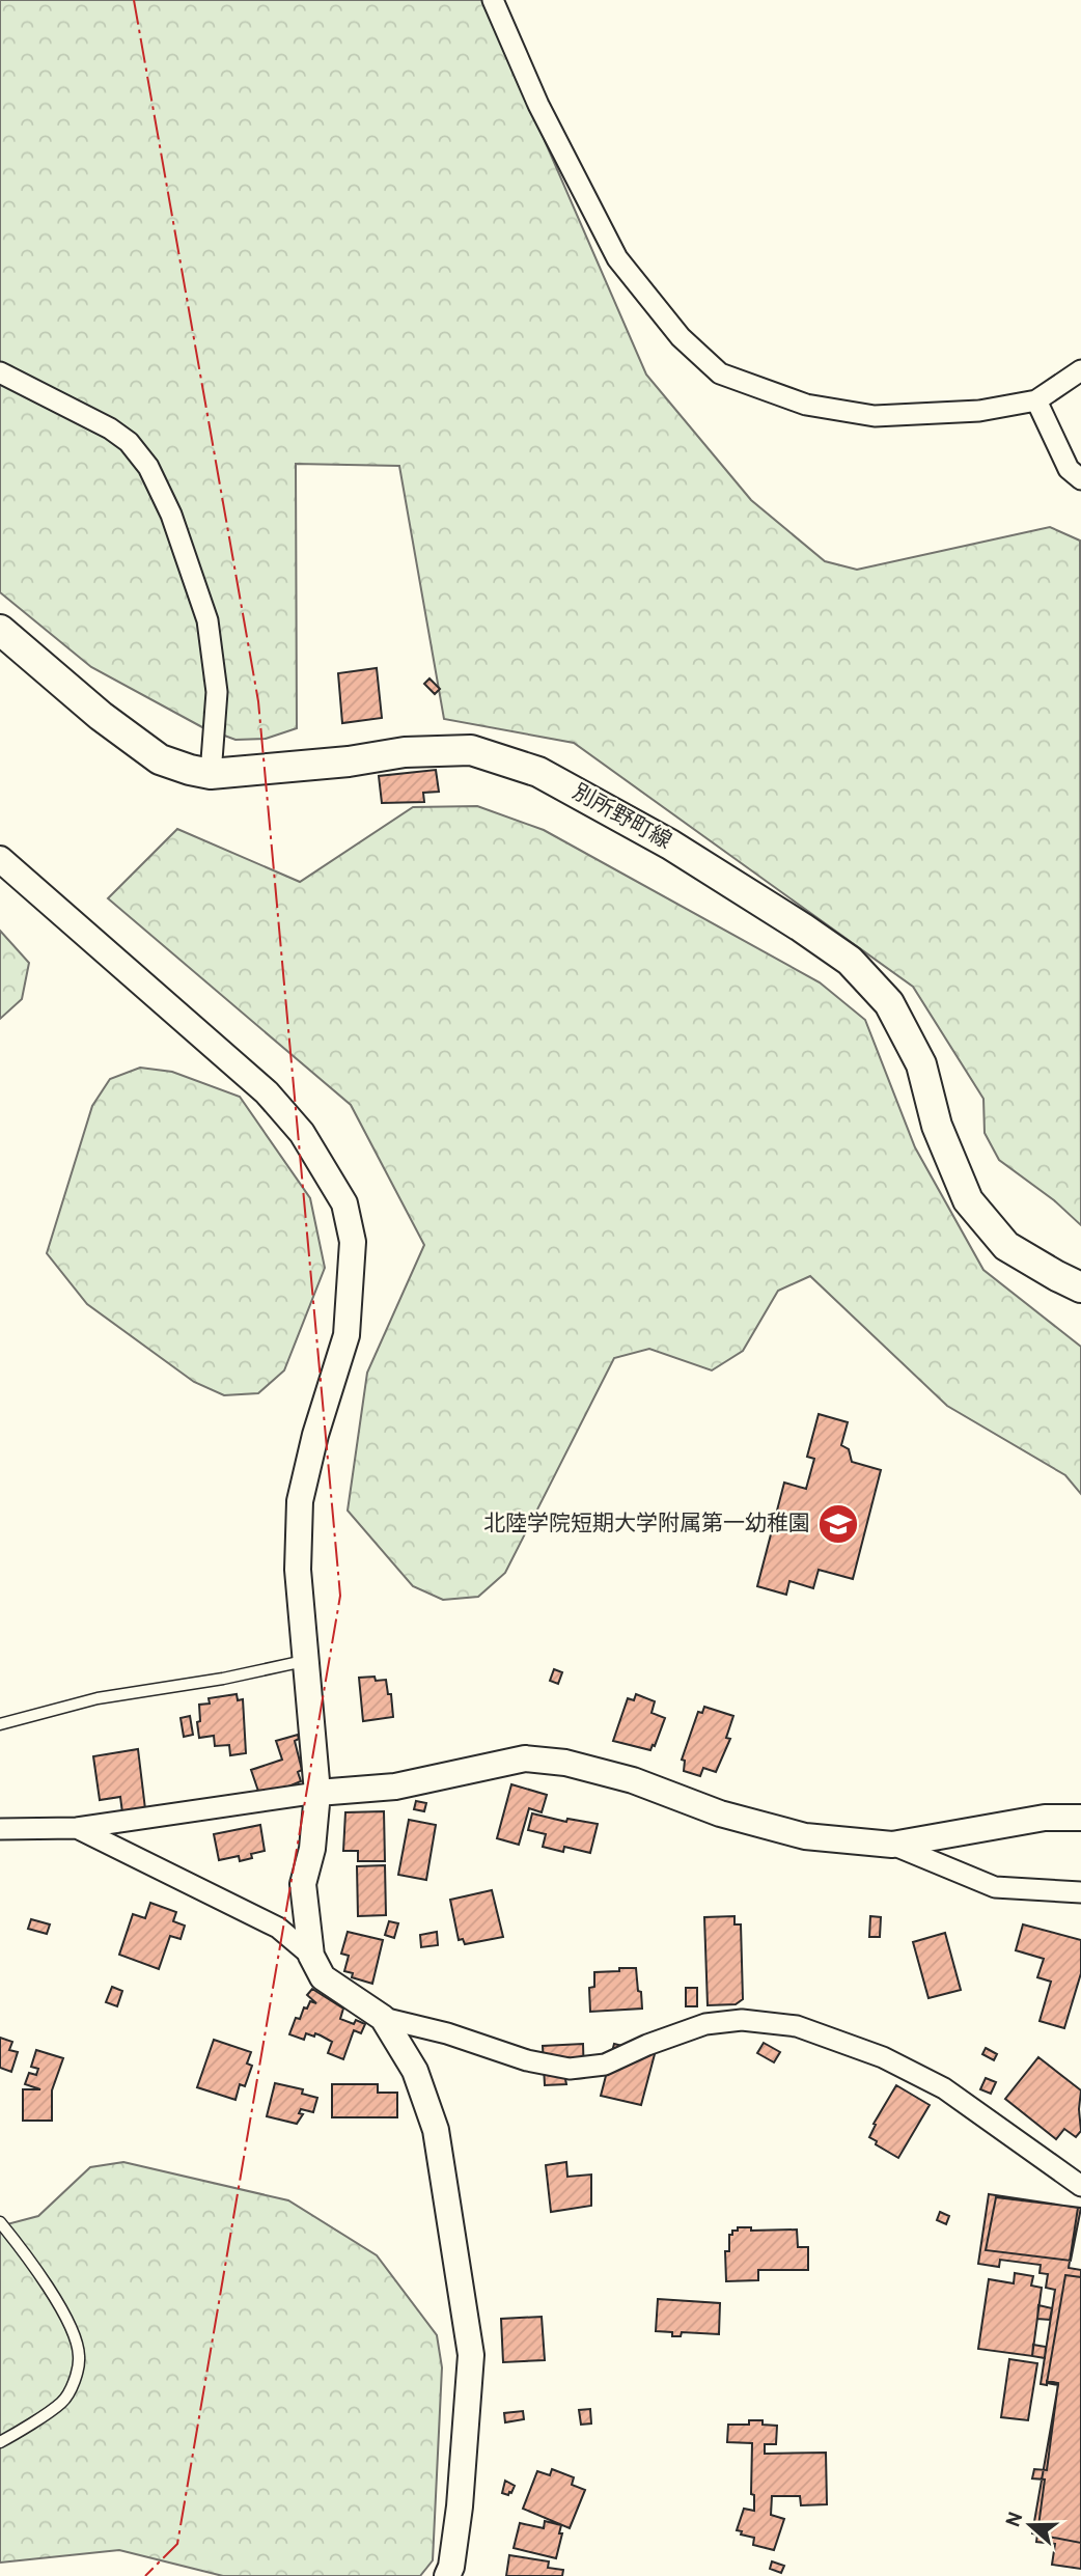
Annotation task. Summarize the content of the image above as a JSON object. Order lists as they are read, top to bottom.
{
  "streets": {
    "main road": ["別所野町線"]
  },
  "places": {
    "school or university": ["北陸学院短期大学附属第一幼稚園"]
  },
  "north": "left"
}
